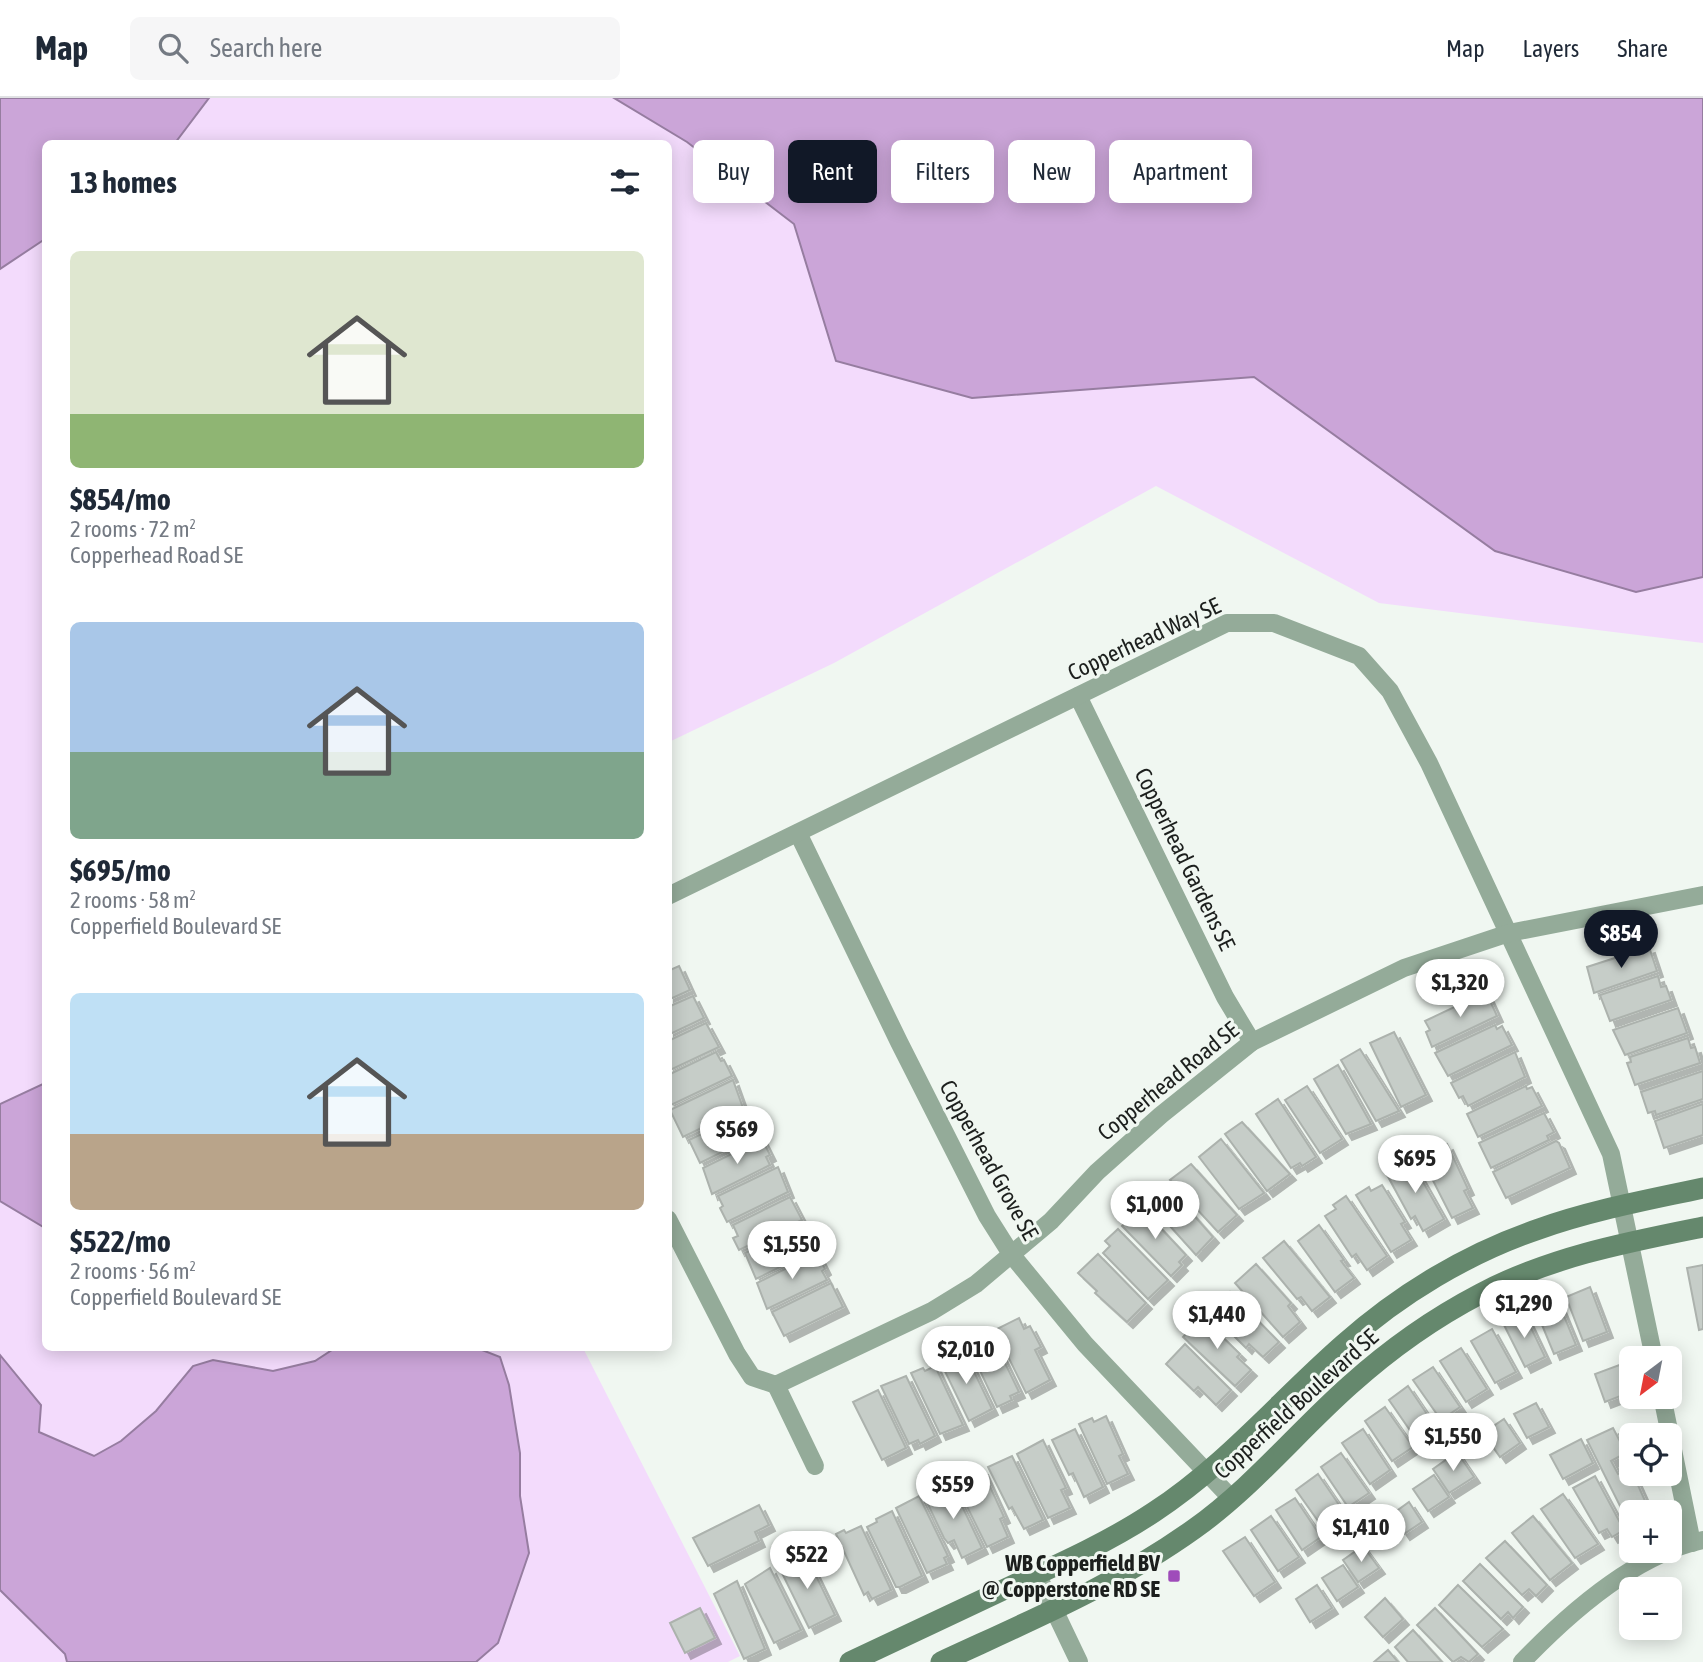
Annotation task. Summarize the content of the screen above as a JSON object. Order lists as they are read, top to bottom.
{
  "streets": {
    "street": [
      "Copperhead Way SE",
      "Copperhead Gardens SE",
      "Copperhead Road SE",
      "Copperhead Grove SE",
      "Copperfield Boulevard SE"
    ]
  },
  "crossings": [
    ["Copperhead Way SE", "Copperhead Gardens SE"],
    ["Copperhead Way SE", "Copperhead Road SE"],
    ["Copperhead Way SE", "Copperhead Grove SE"],
    ["Copperhead Way SE", "Copperfield Boulevard SE"],
    ["Copperhead Gardens SE", "Copperhead Road SE"],
    ["Copperhead Road SE", "Copperhead Grove SE"],
    ["Copperhead Grove SE", "Copperfield Boulevard SE"]
  ],
  "places": {
    "transit": ["WB Copperfield BV @ Copperstone RD SE"]
  },
  "north": "bottom left",
  "page": {
    "header": "Map",
    "search": "Search here",
    "nav": ["Map", "Layers", "Share"],
    "chip": [
      "Buy",
      "Rent",
      "Filters",
      "New",
      "Apartment"
    ],
    "heading": "13 homes",
    "list": [
      {
        "name": "$854/mo",
        "note": "2 rooms · 72 m² · Copperhead Road SE"
      },
      {
        "name": "$695/mo",
        "note": "2 rooms · 58 m² · Copperfield Boulevard SE"
      },
      {
        "name": "$522/mo",
        "note": "2 rooms · 56 m² · Copperfield Boulevard SE"
      }
    ],
    "price": [
      "$854",
      "$1,320",
      "$569",
      "$695",
      "$1,000",
      "$1,550",
      "$1,290",
      "$1,440",
      "$2,010",
      "$1,550",
      "$559",
      "$1,410",
      "$522"
    ],
    "map_buttons": ["+", "−"]
  }
}
